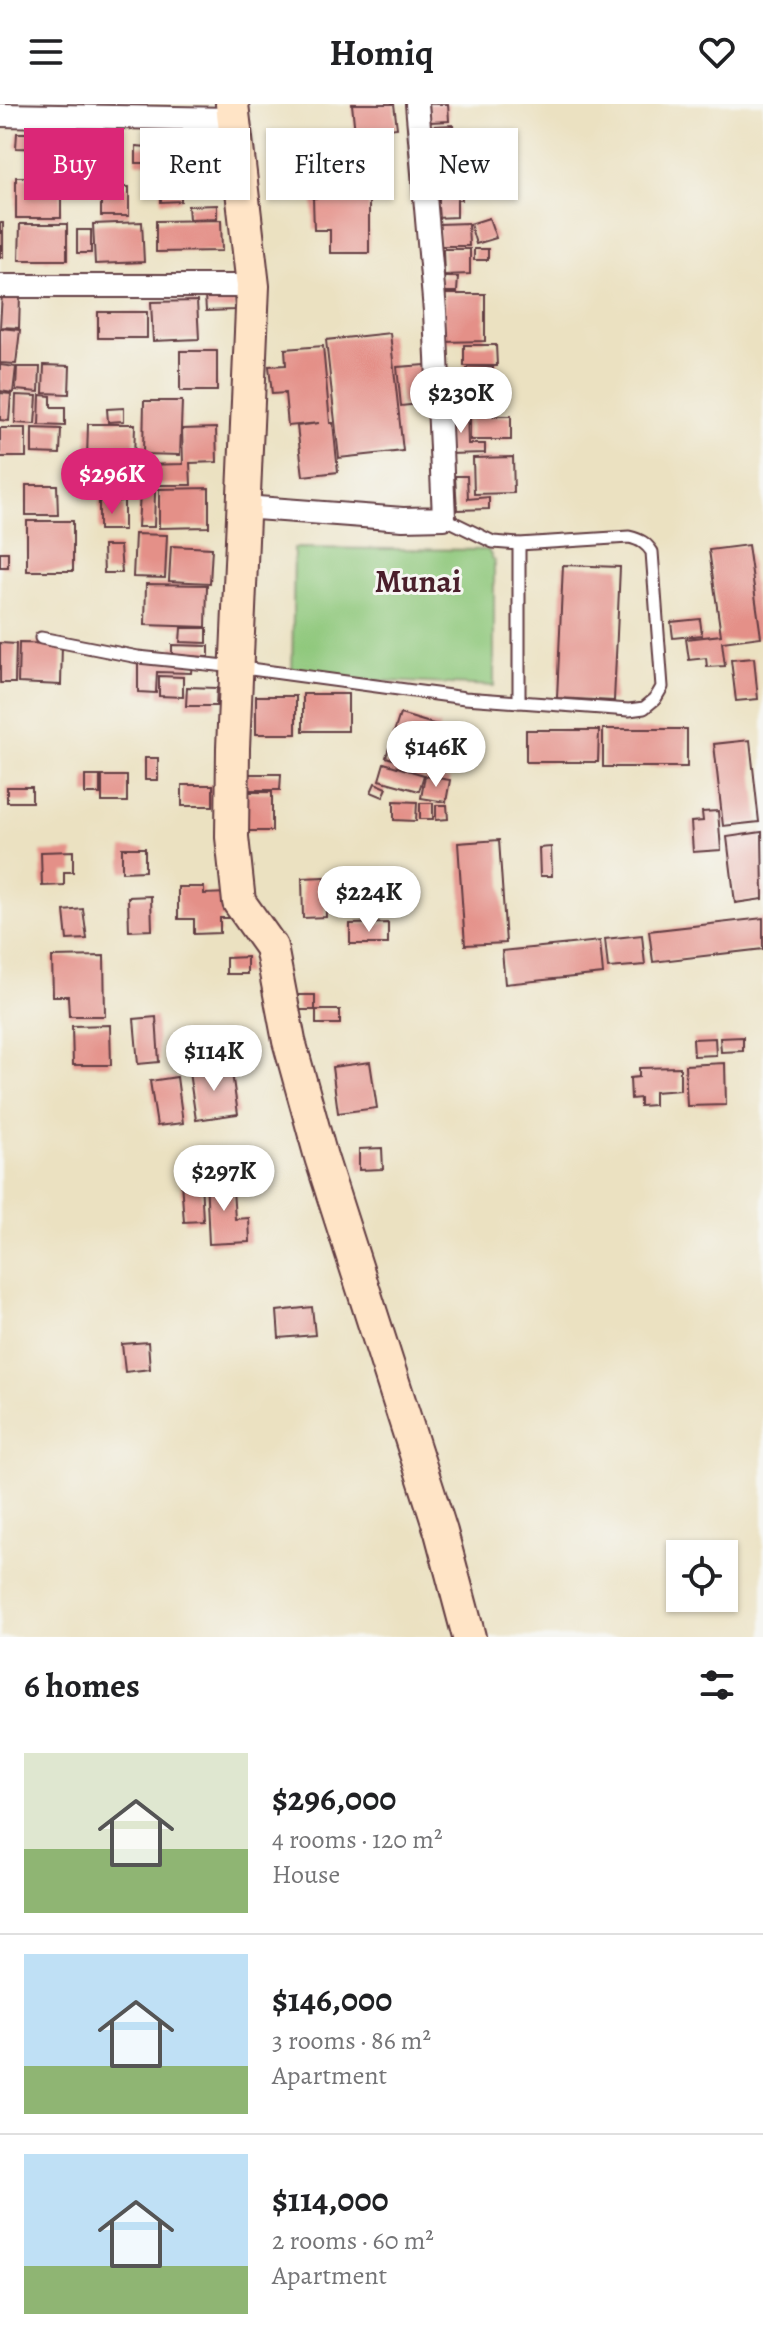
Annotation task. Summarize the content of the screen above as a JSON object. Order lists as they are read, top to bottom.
{
  "districts": ["Munai"],
  "page": {
    "header": "Homiq",
    "chip": [
      "Buy",
      "Rent",
      "Filters",
      "New"
    ],
    "price": [
      "$230K",
      "$296K",
      "$146K",
      "$224K",
      "$114K",
      "$297K"
    ],
    "heading": "6 homes",
    "list": [
      {
        "name": "$296,000",
        "note": "4 rooms · 120 m² · House"
      },
      {
        "name": "$146,000",
        "note": "3 rooms · 86 m² · Apartment"
      },
      {
        "name": "$114,000",
        "note": "2 rooms · 60 m² · Apartment"
      }
    ]
  }
}
